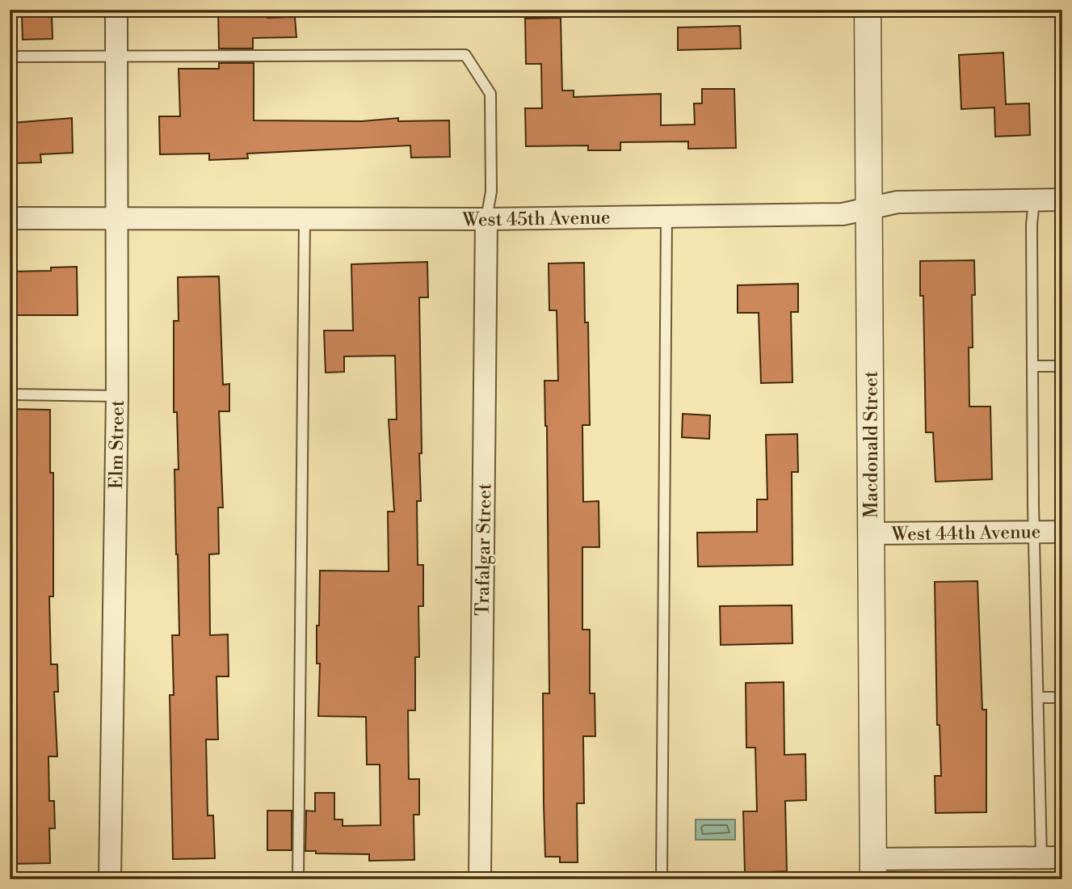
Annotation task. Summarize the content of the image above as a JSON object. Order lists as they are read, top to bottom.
{
  "streets": {
    "street": [
      "West 45th Avenue",
      "Elm Street",
      "Macdonald Street",
      "West 44th Avenue",
      "Trafalgar Street"
    ]
  },
  "crossings": [
    ["West 45th Avenue", "Elm Street"],
    ["West 45th Avenue", "Macdonald Street"],
    ["West 45th Avenue", "Trafalgar Street"],
    ["Macdonald Street", "West 44th Avenue"]
  ]
}
